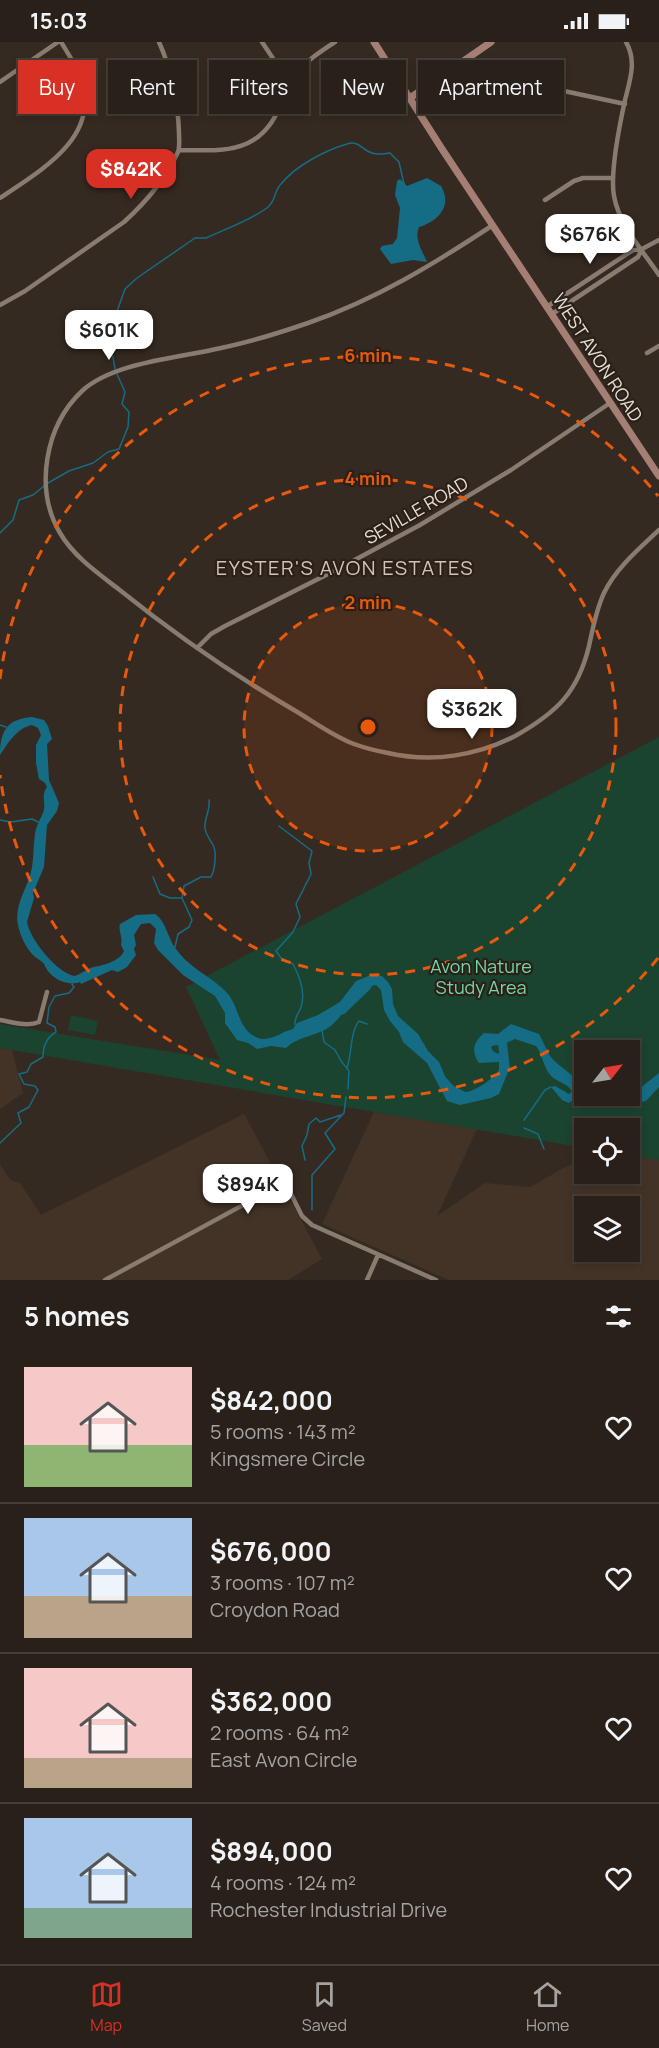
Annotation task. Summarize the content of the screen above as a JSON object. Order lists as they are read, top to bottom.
{
  "streets": {
    "street": ["WEST AVON ROAD", "SEVILLE ROAD"]
  },
  "crossings": [
    ["WEST AVON ROAD", "SEVILLE ROAD"]
  ],
  "districts": ["EYSTER'S AVON ESTATES"],
  "parks": ["Avon Nature Study Area"],
  "north": "top right",
  "page": {
    "status": "15:03",
    "chip": [
      "Buy",
      "Rent",
      "Filters",
      "New",
      "Apartment"
    ],
    "price": [
      "$842K",
      "$676K",
      "$601K",
      "$362K",
      "$894K"
    ],
    "heading": "5 homes",
    "list": [
      {
        "name": "$842,000",
        "note": "5 rooms · 143 m² · Kingsmere Circle"
      },
      {
        "name": "$676,000",
        "note": "3 rooms · 107 m² · Croydon Road"
      },
      {
        "name": "$362,000",
        "note": "2 rooms · 64 m² · East Avon Circle"
      },
      {
        "name": "$894,000",
        "note": "4 rooms · 124 m² · Rochester Industrial Drive"
      }
    ],
    "tabs": ["Map", "Saved", "Home"]
  },
  "rings": ["6 min", "4 min", "2 min"]
}
